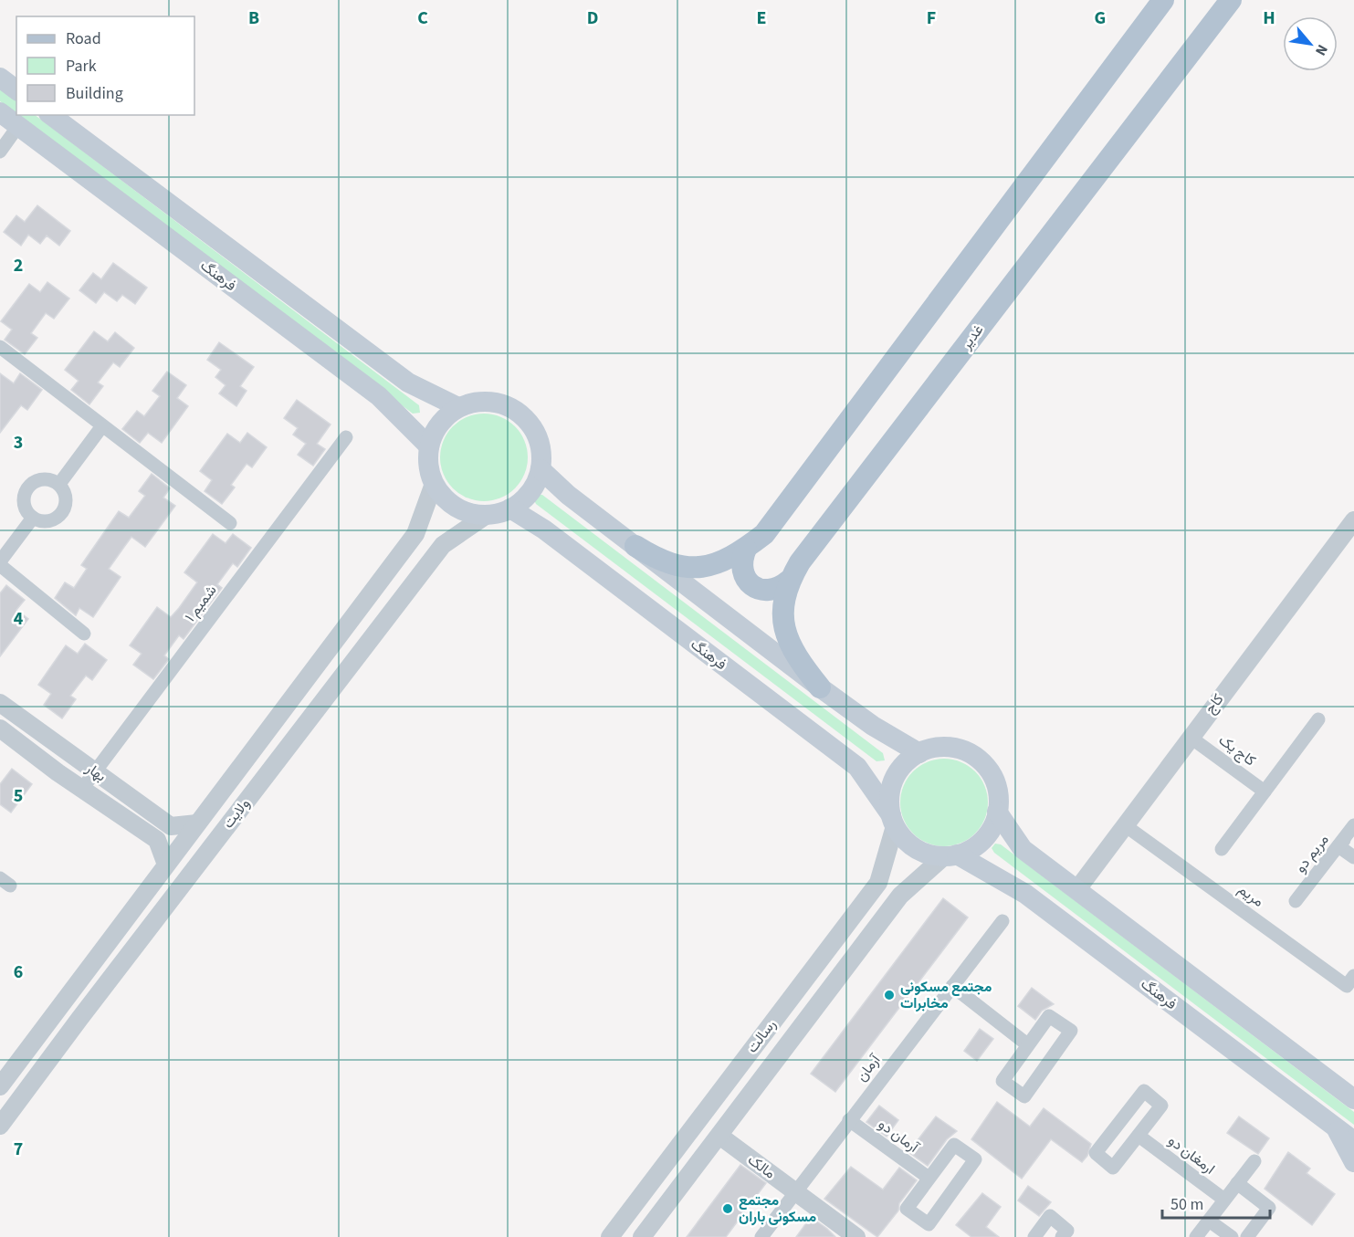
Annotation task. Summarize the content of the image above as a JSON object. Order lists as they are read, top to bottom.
{
  "streets": {
    "main road": ["فرهنگ", "غدیر"],
    "street": [
      "شمیم ۱",
      "کاج",
      "کاج یک",
      "بهار",
      "ولایت",
      "مریم دو",
      "مریم",
      "رسالت",
      "آرمان",
      "آرمان دو",
      "ارمغان دو",
      "مالک"
    ]
  },
  "crossings": [
    ["فرهنگ", "ولایت"],
    ["فرهنگ", "رسالت"],
    ["شمیم ۱", "بهار"],
    ["کاج", "کاج یک"],
    ["کاج", "مریم"],
    ["بهار", "ولایت"],
    ["رسالت", "مالک"],
    ["آرمان", "آرمان دو"],
    ["آرمان", "مالک"]
  ],
  "places": ["مجتمع مسکونی مخابرات", "مجتمع مسکونی باران"],
  "legend": ["Road", "Park", "Building"],
  "scale_bar": "50 m",
  "north": "bottom right",
  "grid": {
    "columns": [
      "B",
      "C",
      "D",
      "E",
      "F",
      "G",
      "H"
    ],
    "rows": [
      "2",
      "3",
      "4",
      "5",
      "6",
      "7"
    ]
  }
}
